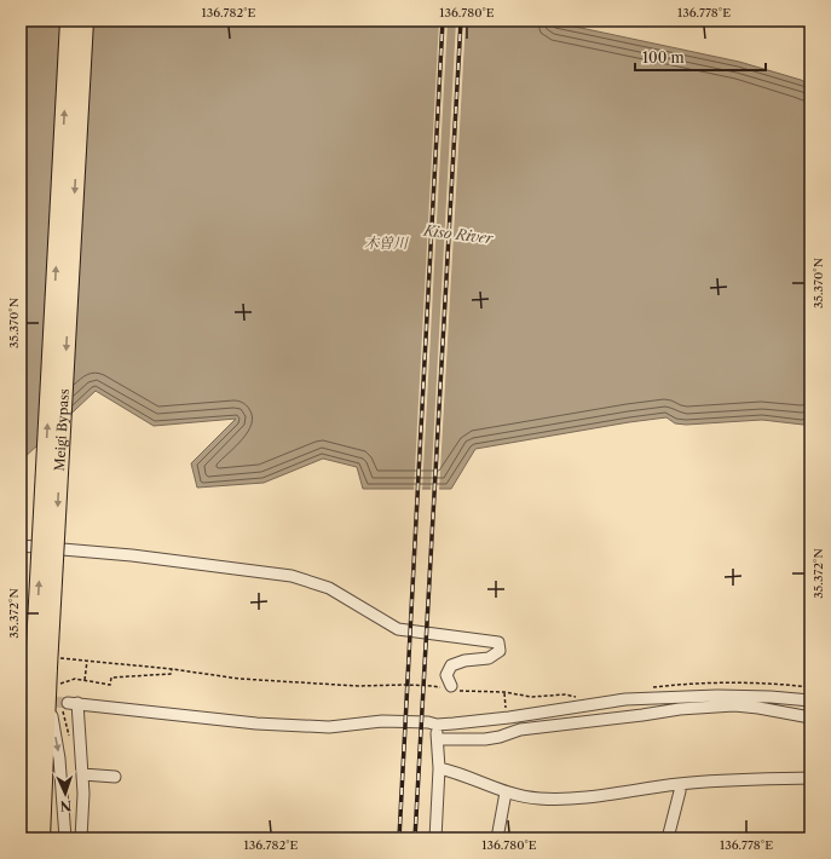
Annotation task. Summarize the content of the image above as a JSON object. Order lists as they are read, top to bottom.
{
  "streets": {
    "highway": ["Meigi Bypass"]
  },
  "water": ["Kiso River", "木曽川"],
  "scale_bar": "100 m",
  "north": "bottom",
  "coordinates": [
    "136.782°E",
    "136.780°E",
    "136.778°E",
    "35.370°N",
    "35.372°N"
  ]
}
